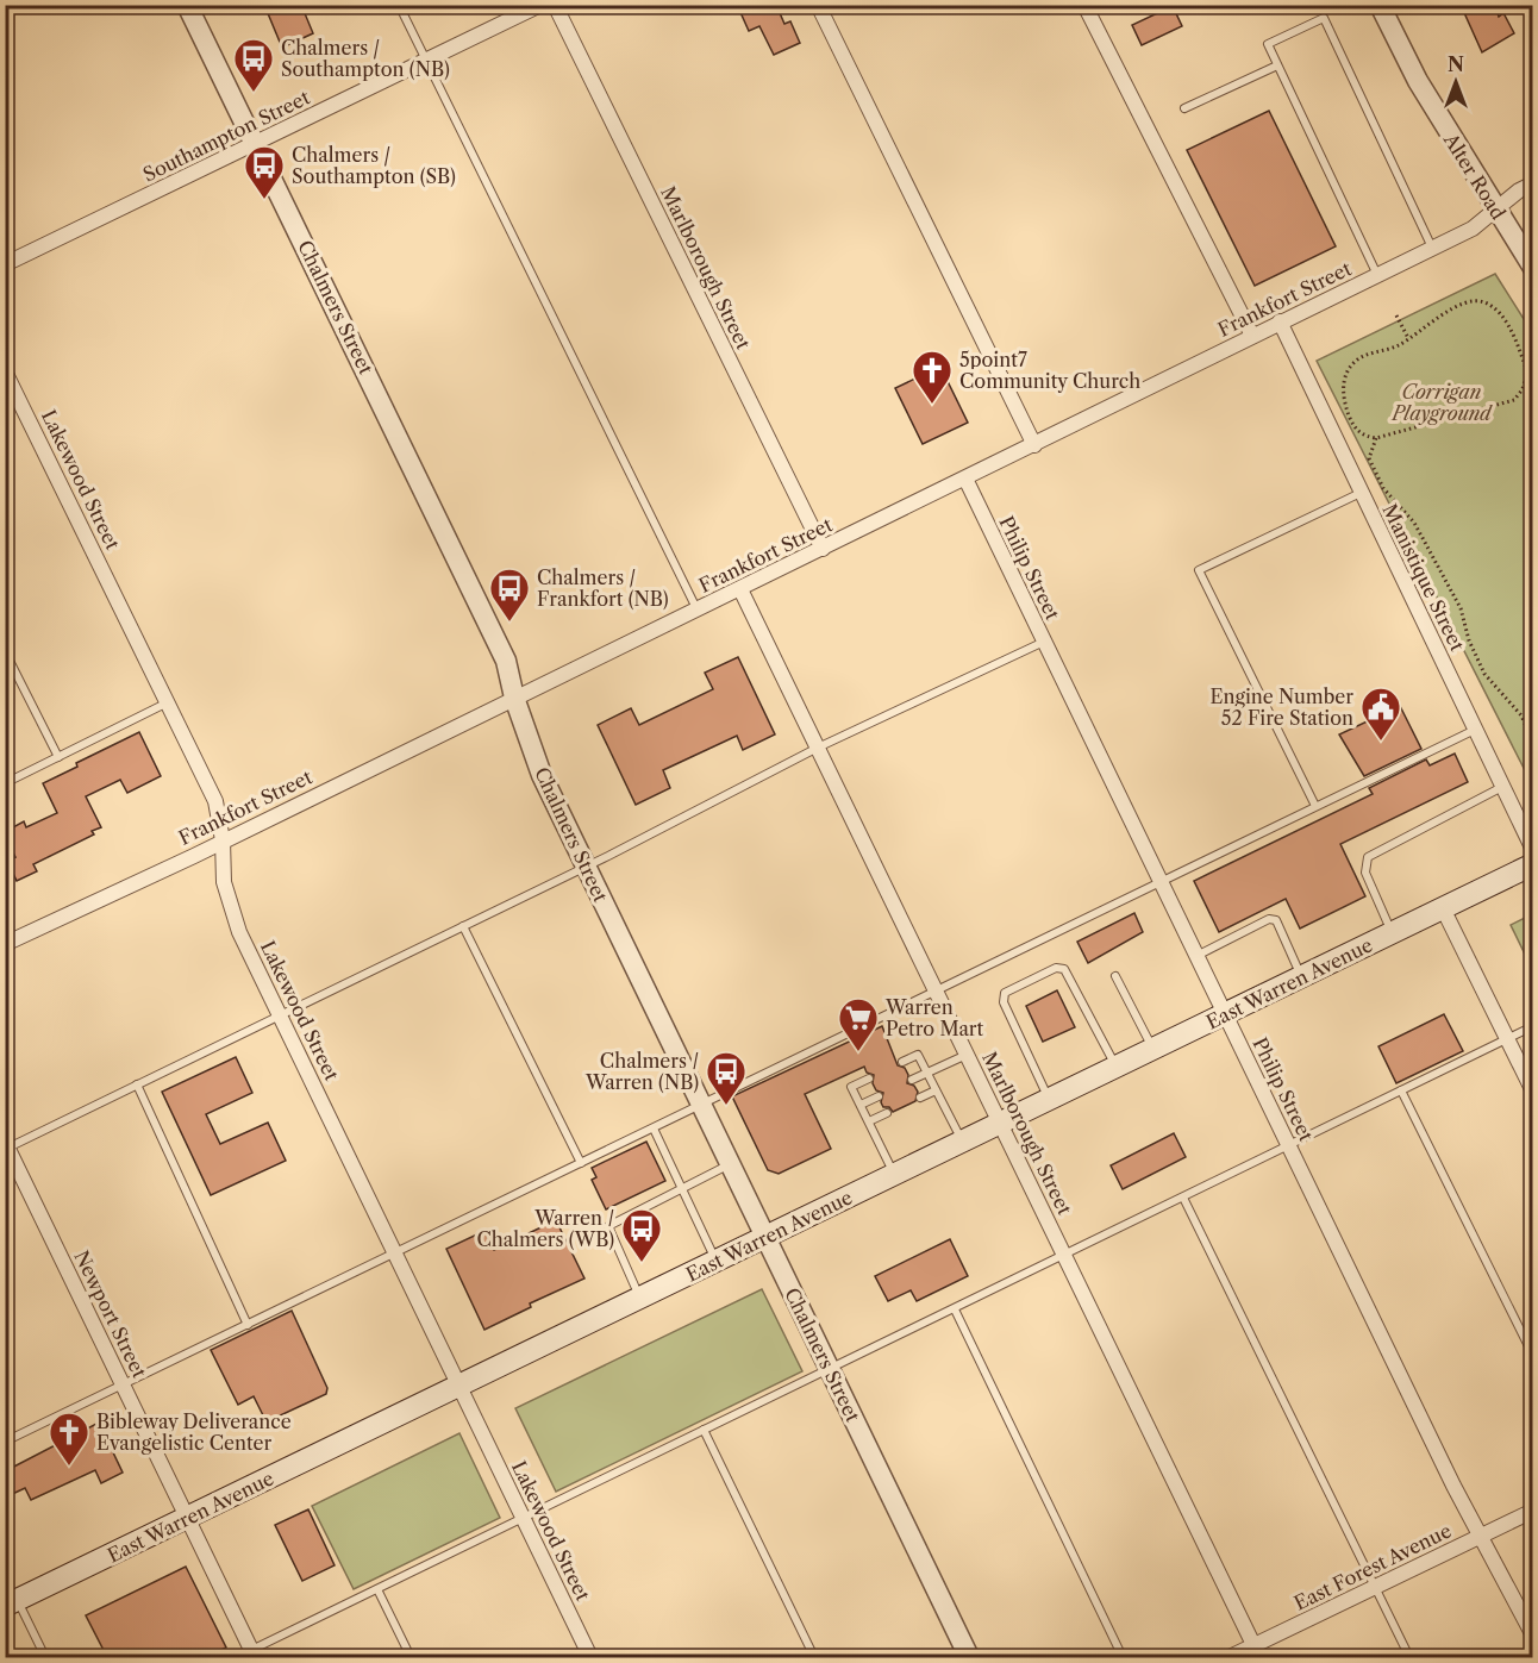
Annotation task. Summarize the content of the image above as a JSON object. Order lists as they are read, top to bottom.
{
  "streets": {
    "main road": ["East Warren Avenue"],
    "street": [
      "Southampton Street",
      "Alter Road",
      "Marlborough Street",
      "Frankfort Street",
      "Chalmers Street",
      "Lakewood Street",
      "Philip Street",
      "Manistique Street",
      "Newport Street",
      "East Forest Avenue"
    ]
  },
  "crossings": [
    ["Southampton Street", "Chalmers Street"],
    ["Alter Road", "Frankfort Street"],
    ["Marlborough Street", "Frankfort Street"],
    ["Marlborough Street", "East Warren Avenue"],
    ["Marlborough Street", "East Forest Avenue"],
    ["Frankfort Street", "Chalmers Street"],
    ["Frankfort Street", "Lakewood Street"],
    ["Frankfort Street", "Philip Street"],
    ["Frankfort Street", "Manistique Street"],
    ["Chalmers Street", "East Warren Avenue"],
    ["Lakewood Street", "East Warren Avenue"],
    ["Philip Street", "East Warren Avenue"],
    ["Philip Street", "East Forest Avenue"],
    ["East Warren Avenue", "Newport Street"]
  ],
  "parks": ["Corrigan Playground"],
  "places": {
    "bus stop": [
      "Chalmers / Southampton (NB)",
      "Chalmers / Southampton (SB)",
      "Chalmers / Frankfort (NB)",
      "Chalmers / Warren (NB)",
      "Warren / Chalmers (WB)"
    ],
    "church": ["5point7 Community Church", "Bibleway Deliverance Evangelistic Center"],
    "public building": ["Engine Number 52 Fire Station"],
    "supermarket": ["Warren Petro Mart"]
  },
  "north": "top"
}
